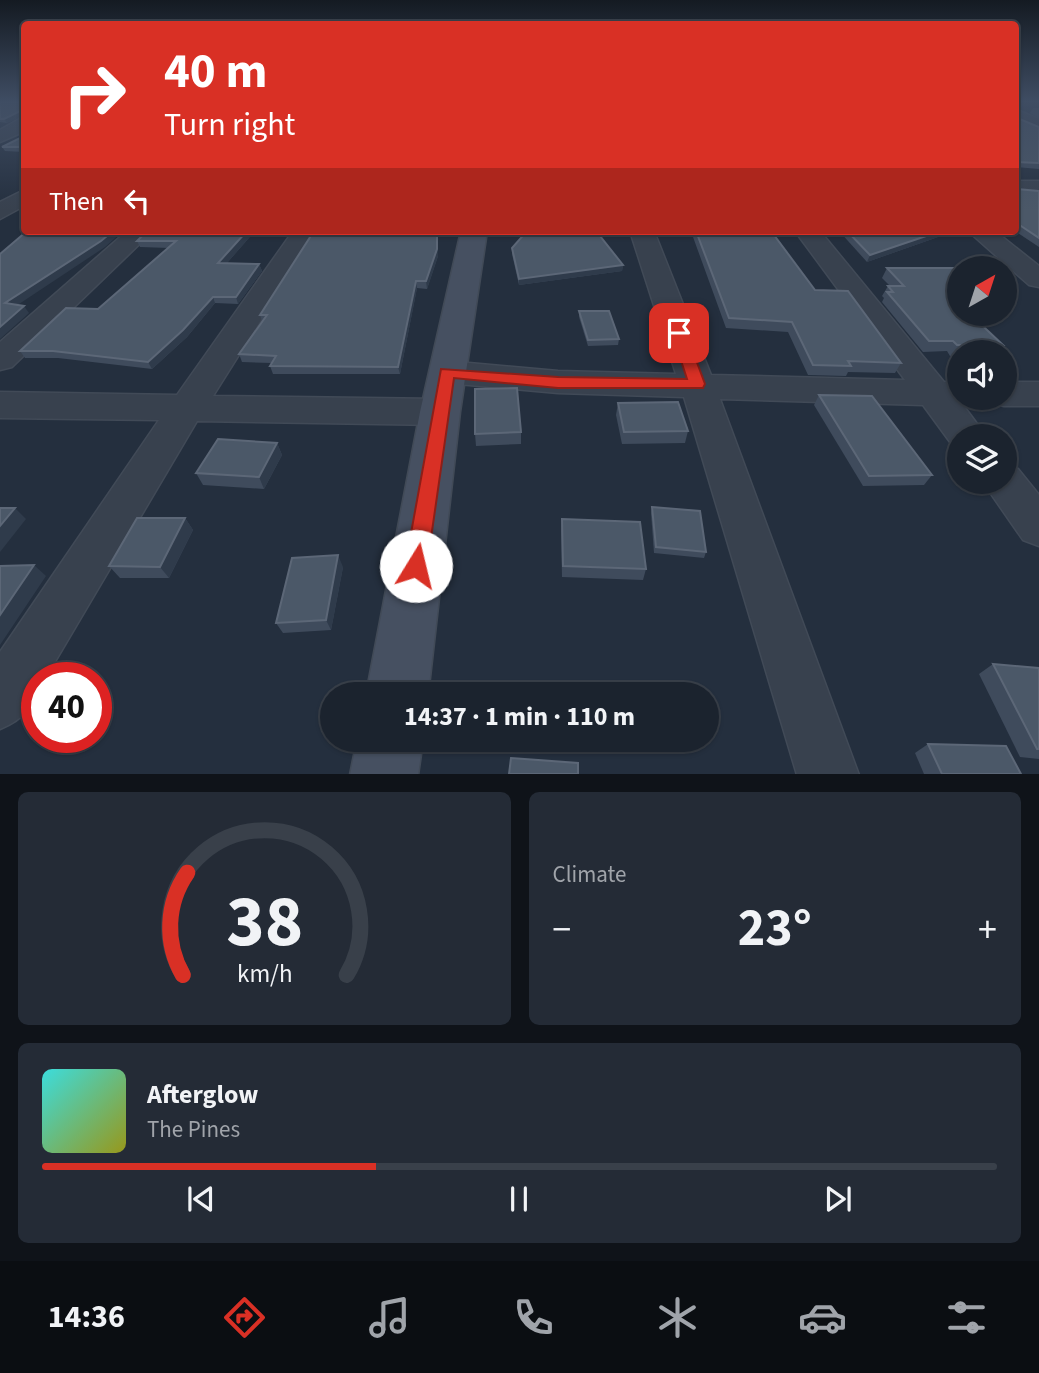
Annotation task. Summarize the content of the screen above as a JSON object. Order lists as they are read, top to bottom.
{
  "north": "top right",
  "page": {
    "turn": ["40 m", "Turn right"],
    "then": "Then",
    "limit": "40",
    "trip": "14:37 · 1 min · 110 m",
    "tile": "Climate",
    "heat": ["−", "23°", "+"],
    "song": ["Afterglow", "The Pines"],
    "tabs": "14:36",
    "gauge": ["38", "km/h"]
  }
}
